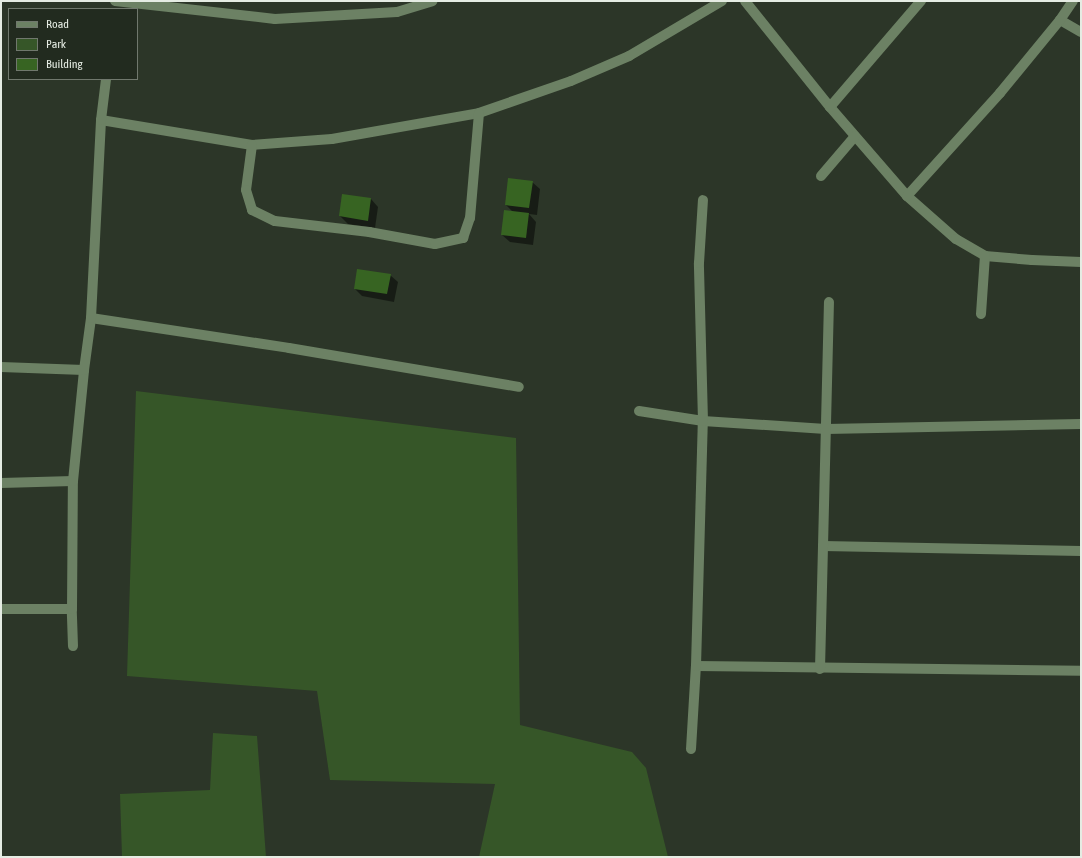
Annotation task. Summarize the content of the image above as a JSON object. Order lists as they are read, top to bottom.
{
  "legend": ["Road", "Park", "Building"]
}
